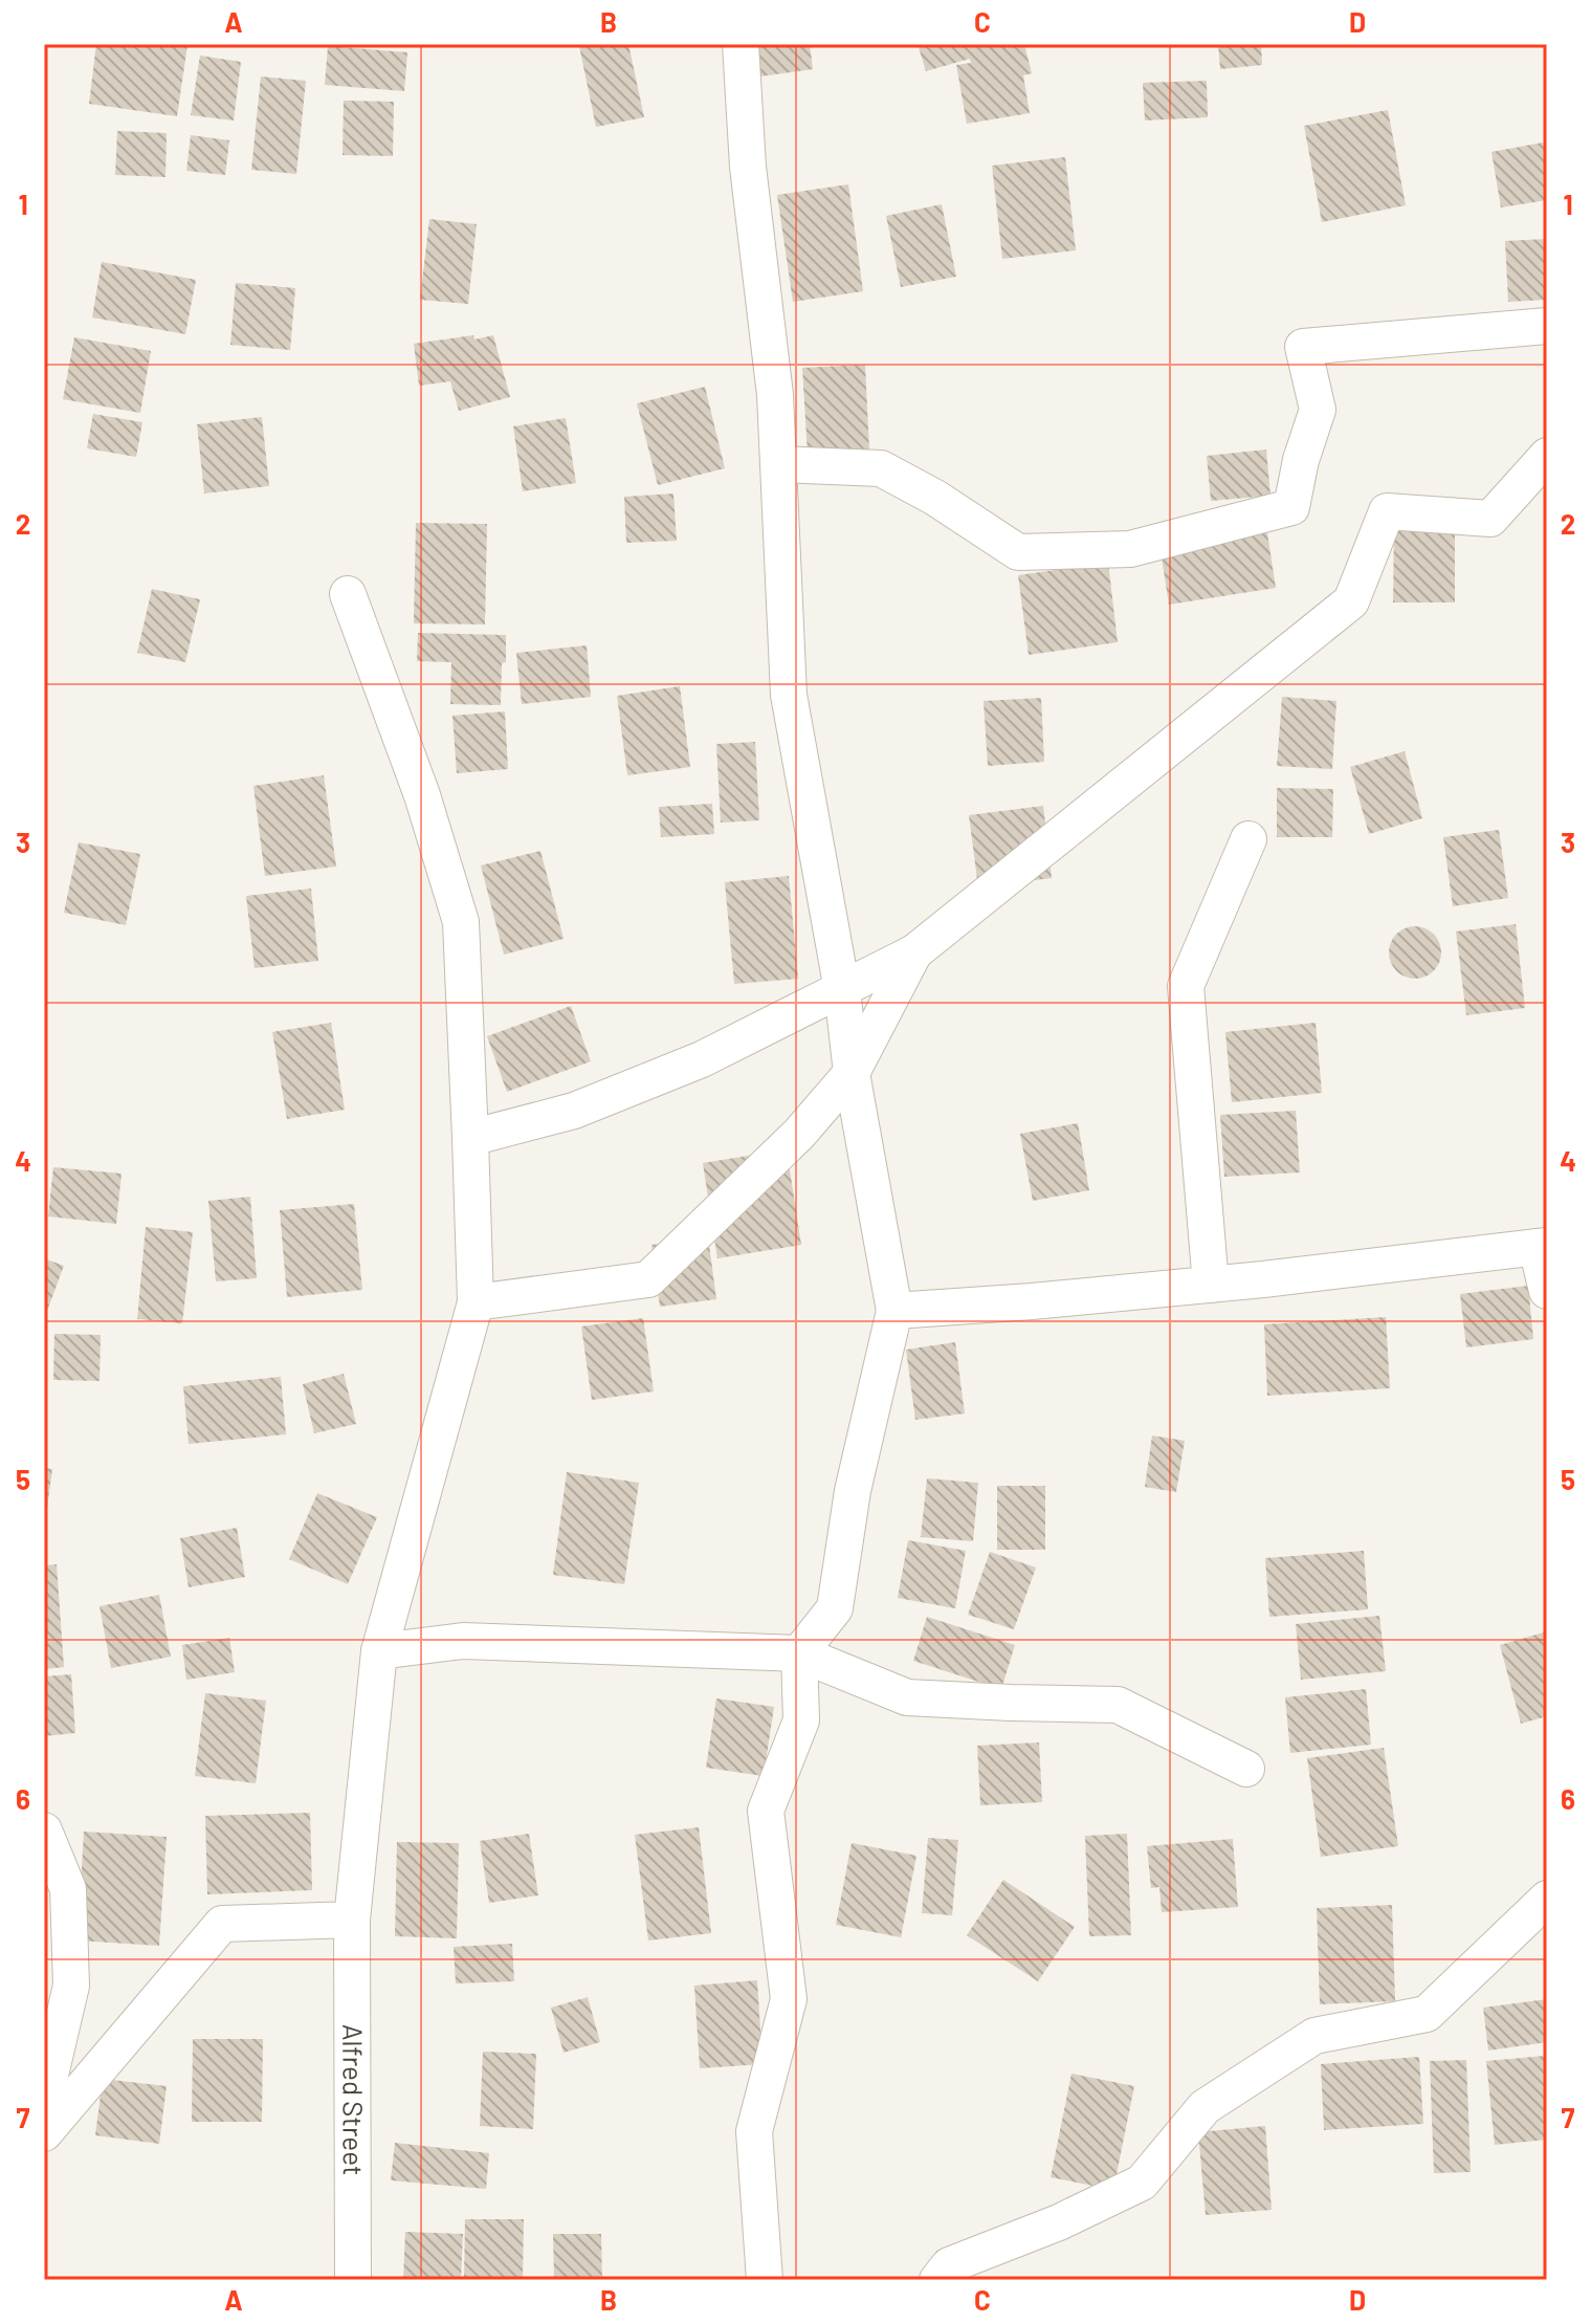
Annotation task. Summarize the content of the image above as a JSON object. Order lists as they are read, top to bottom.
{
  "streets": {
    "street": ["Alfred Street"]
  },
  "grid": {
    "columns": [
      "A",
      "B",
      "C",
      "D"
    ],
    "rows": [
      "1",
      "2",
      "3",
      "4",
      "5",
      "6",
      "7"
    ]
  }
}
